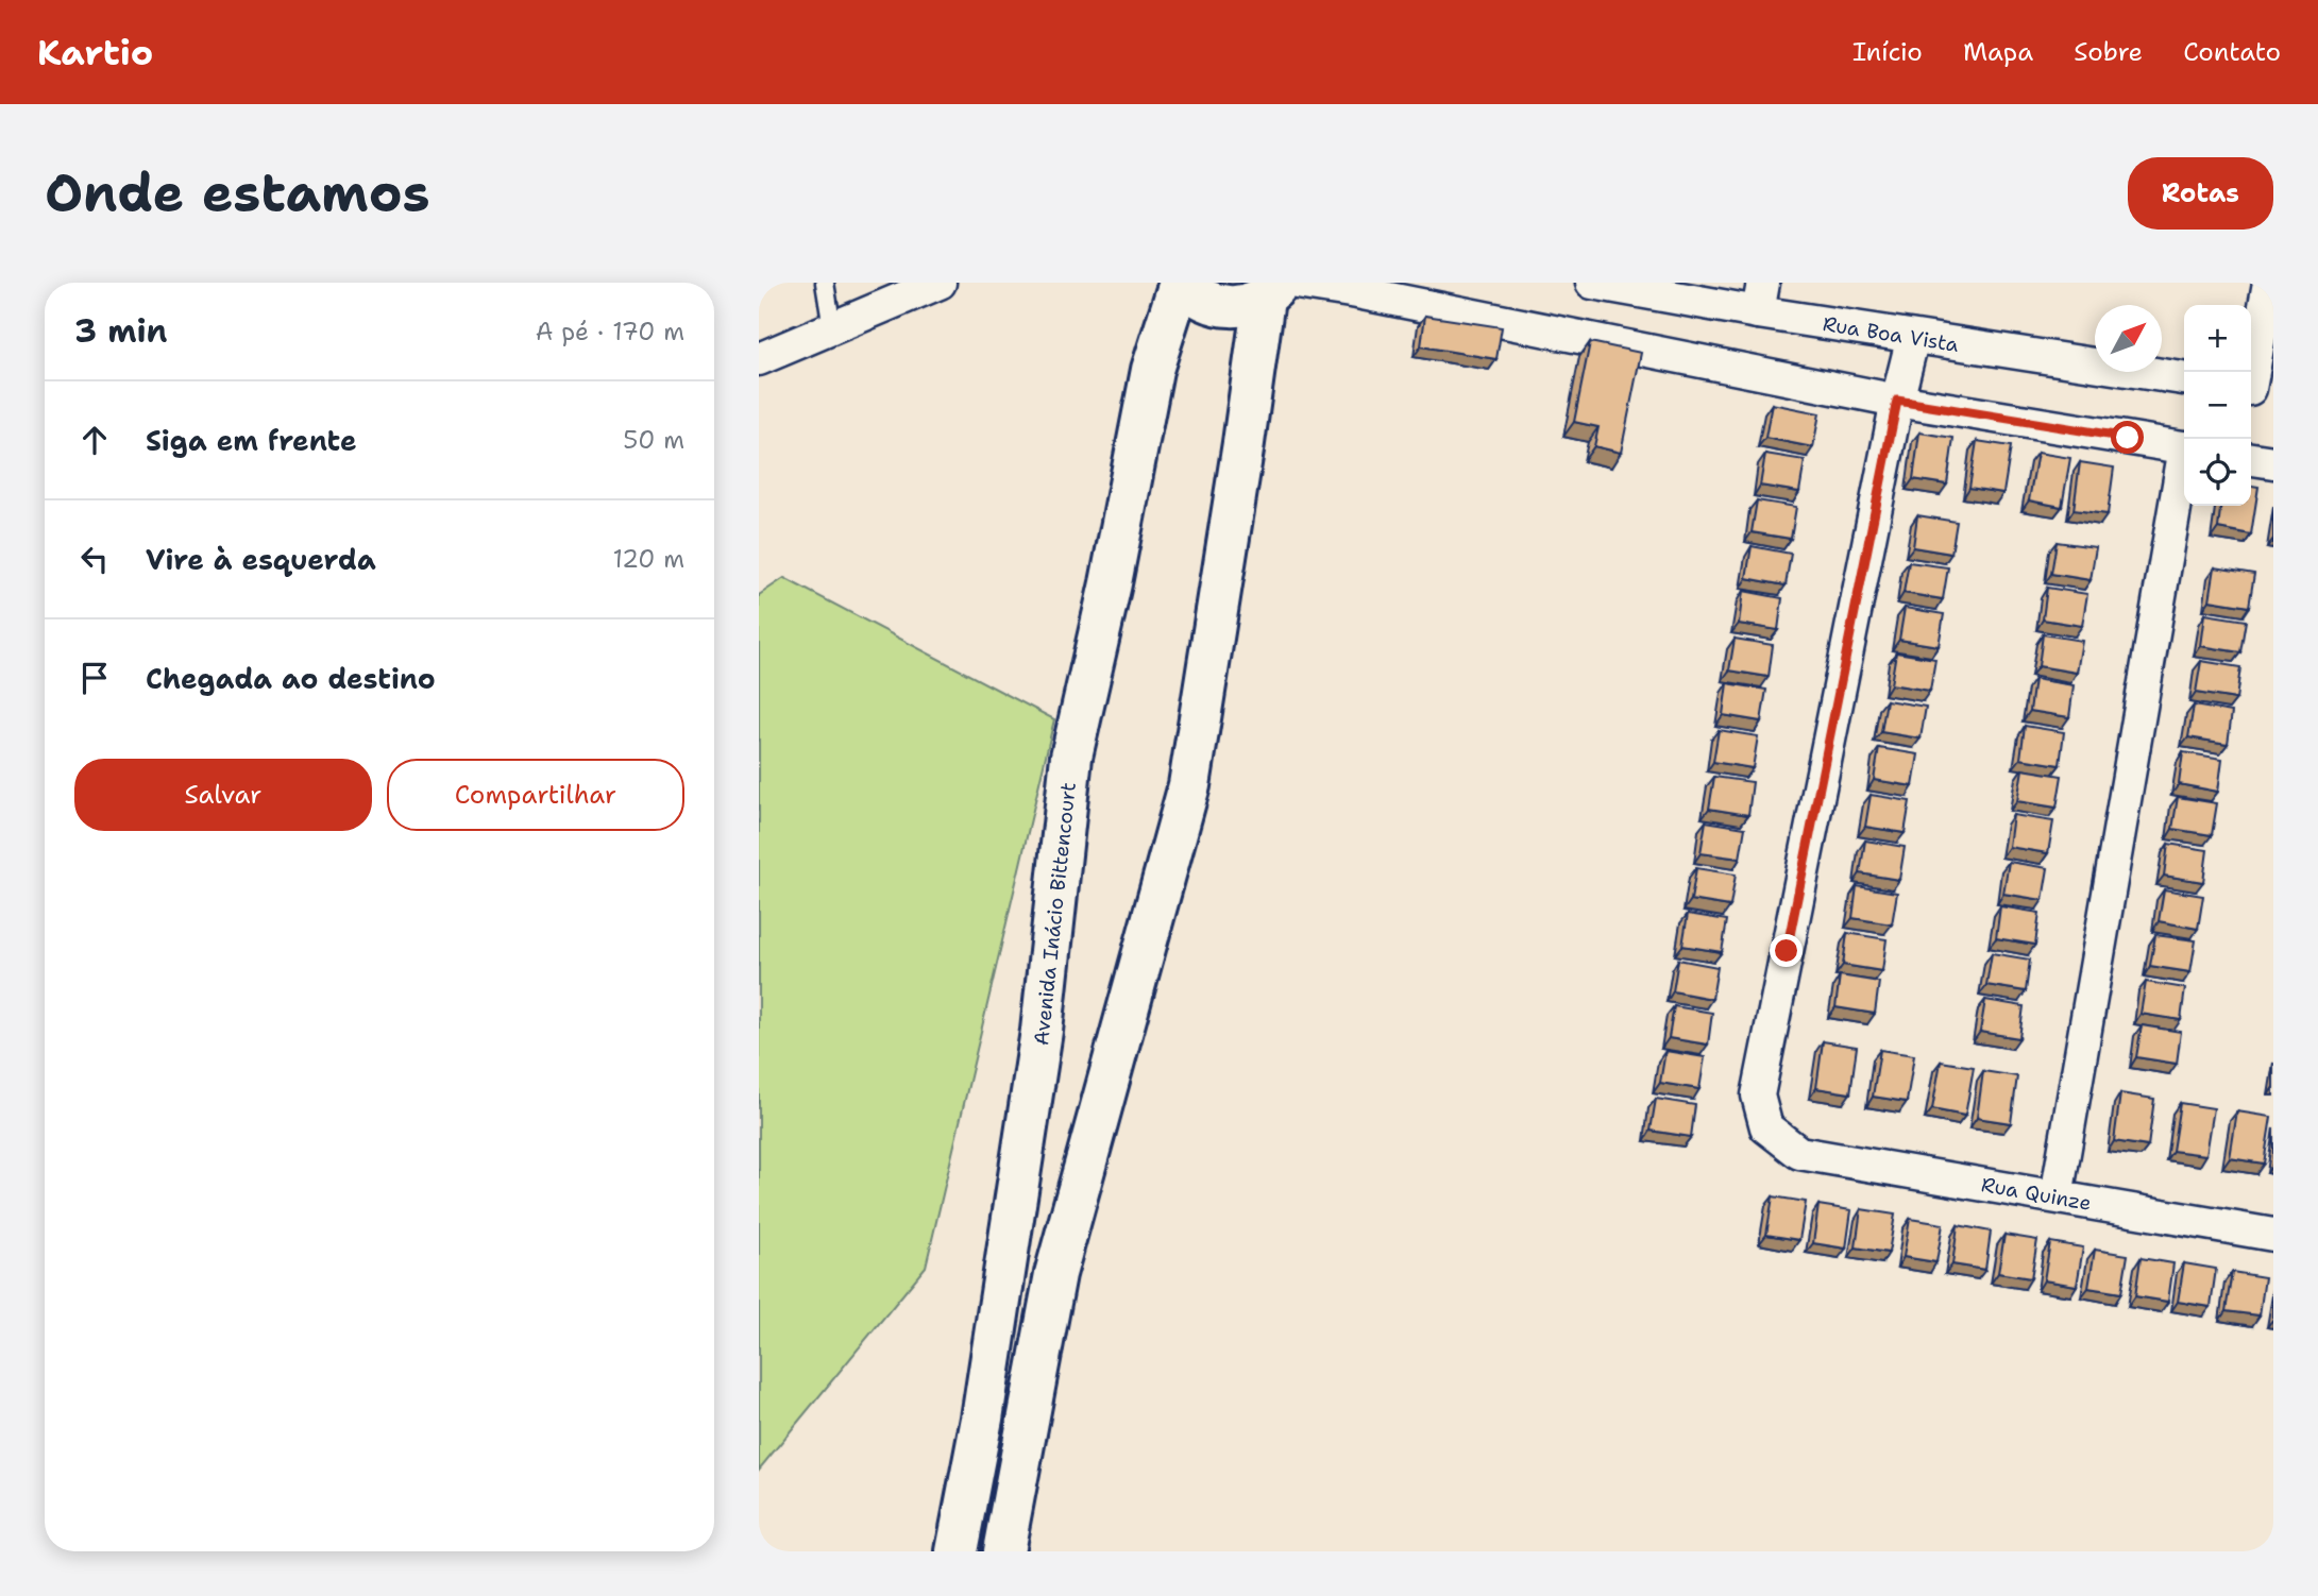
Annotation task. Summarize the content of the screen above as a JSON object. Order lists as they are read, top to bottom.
{
  "streets": {
    "street": ["Rua Boa Vista", "Avenida Inácio Bittencourt", "Rua Quinze"]
  },
  "north": "top right",
  "page": {
    "header": "Kartio",
    "nav": [
      "Início",
      "Mapa",
      "Sobre",
      "Contato"
    ],
    "buttons": [
      "Rotas",
      ["Salvar", "Compartilhar"]
    ],
    "title": "Onde estamos",
    "heading": ["3 min", "A pé · 170 m"],
    "map_buttons": ["+", "−"],
    "list": [
      ["Siga em frente", "50 m"],
      ["Vire à esquerda", "120 m"],
      "Chegada ao destino"
    ]
  }
}
